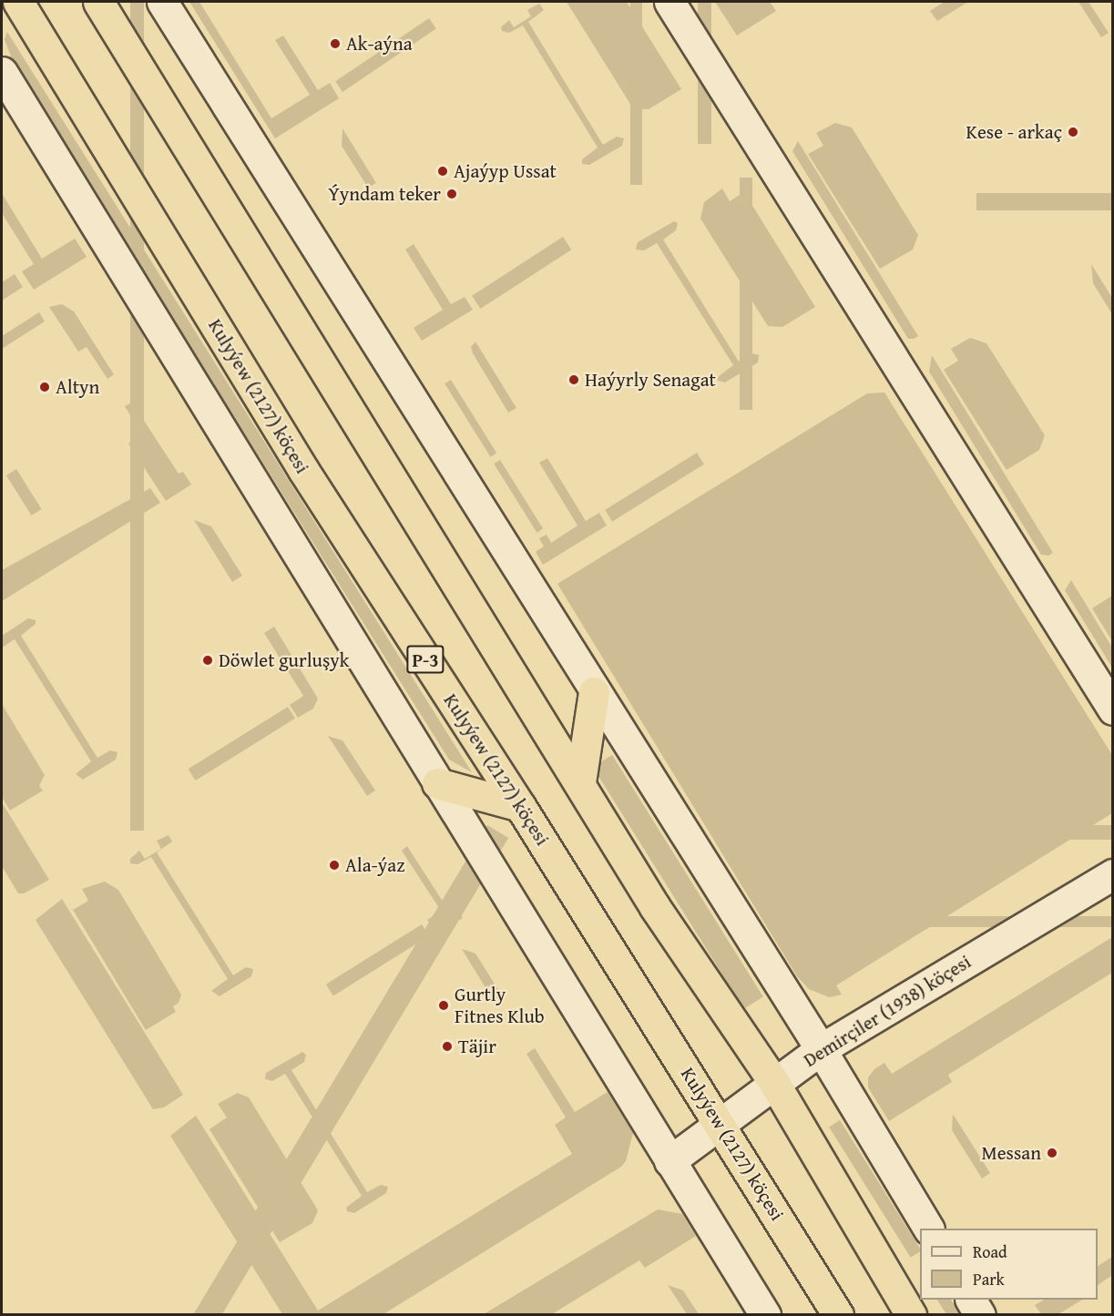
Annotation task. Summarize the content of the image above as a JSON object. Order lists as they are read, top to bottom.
{
  "streets": {
    "highway": ["Kulyýew (2127) köçesi", "P-3"],
    "street": ["Demirçiler (1938) köçesi"]
  },
  "crossings": [
    ["Kulyýew (2127) köçesi", "Demirçiler (1938) köçesi"]
  ],
  "places": [
    "Ak-aýna",
    "Kese - arkaç",
    "Ajaýyp Ussat",
    "Ýyndam teker",
    "Haýyrly Senagat",
    "Altyn",
    "Döwlet gurluşyk",
    "Ala-ýaz",
    "Gurtly Fitnes Klub",
    "Täjir",
    "Messan"
  ],
  "legend": ["Road", "Park"]
}
